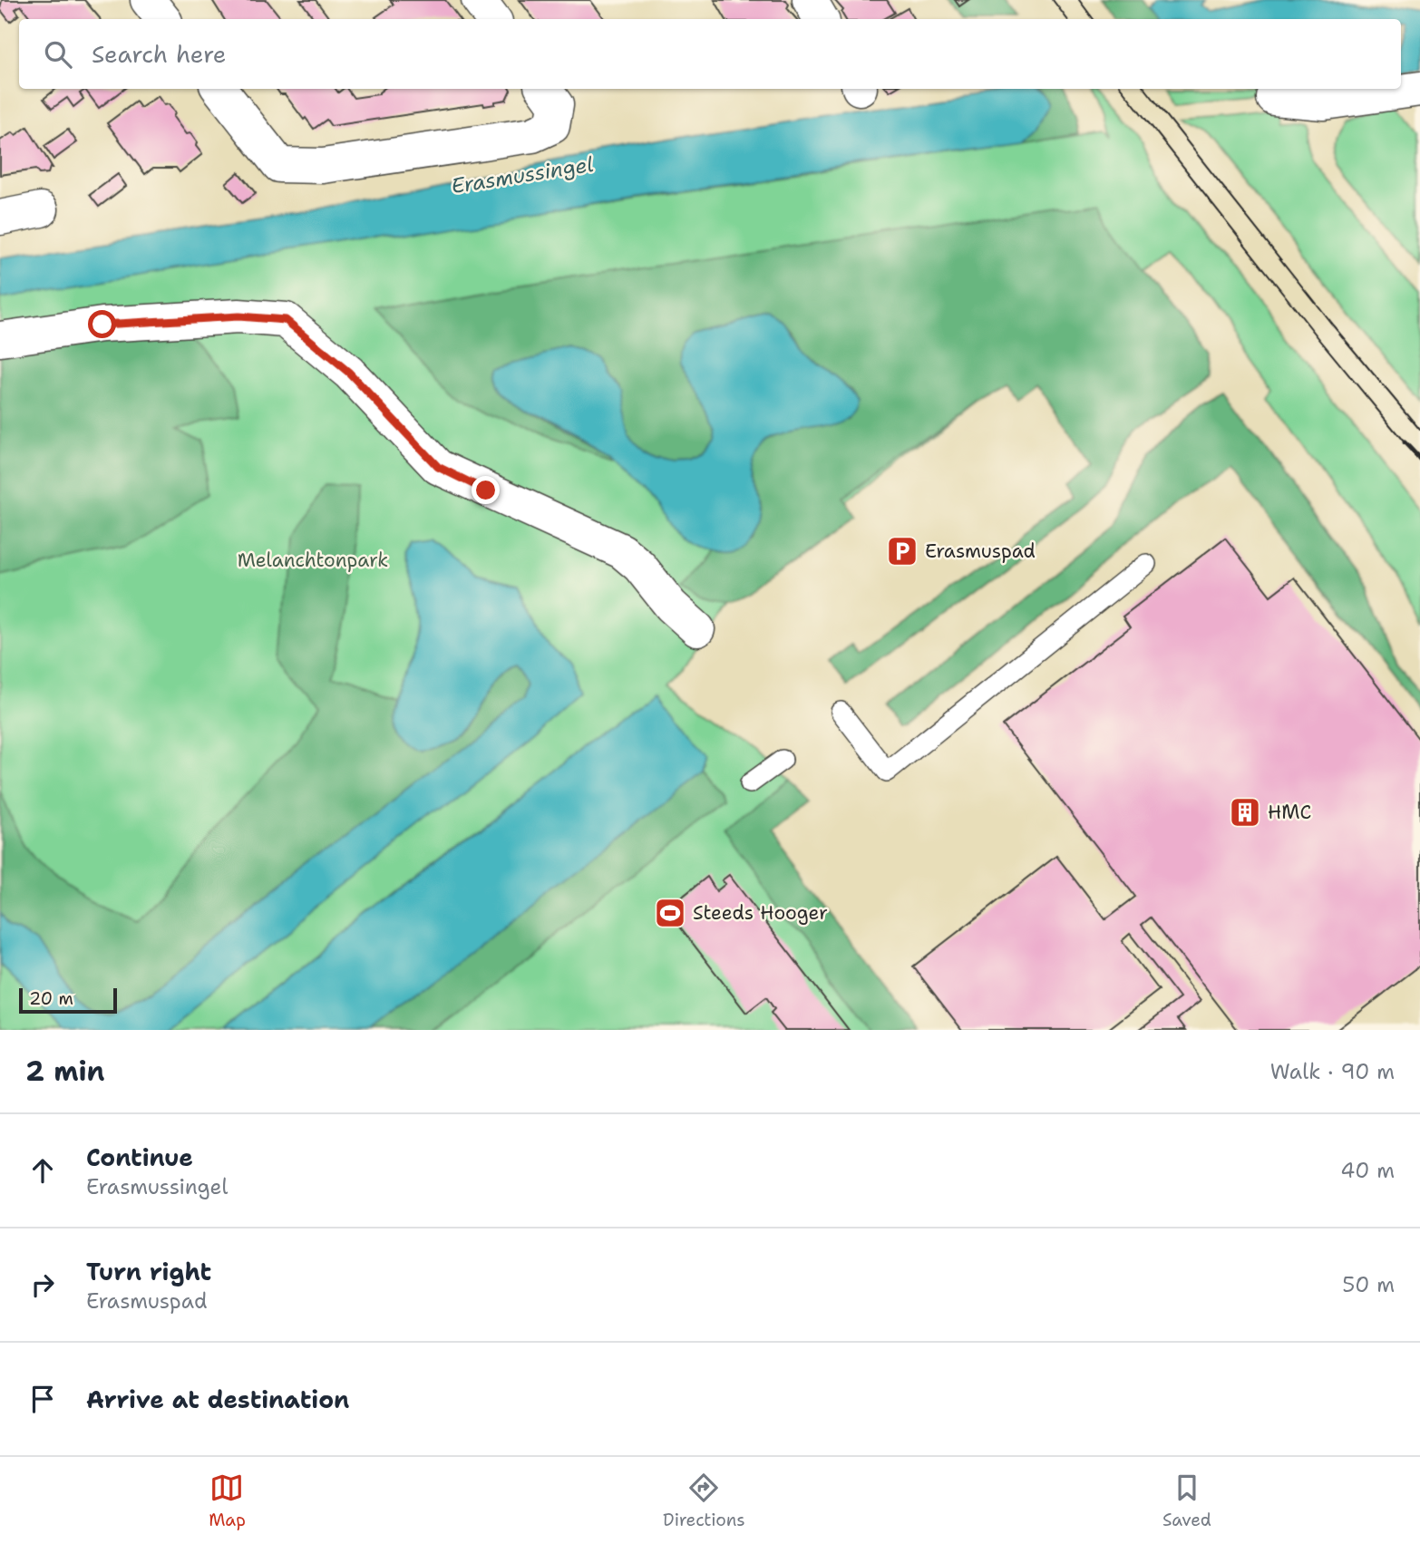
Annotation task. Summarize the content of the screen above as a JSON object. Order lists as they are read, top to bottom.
{
  "water": ["Erasmussingel"],
  "parks": ["Melanchtonpark"],
  "places": {
    "parking": ["Erasmuspad"],
    "building": ["HMC"],
    "sports": ["Steeds Hooger"]
  },
  "scale_bar": "20 m",
  "page": {
    "search": "Search here",
    "scale": "20 m",
    "heading": ["2 min", "Walk · 90 m"],
    "list": [
      ["Continue", "Erasmussingel", "40 m"],
      ["Turn right", "Erasmuspad", "50 m"],
      "Arrive at destination"
    ],
    "nav": ["Map", "Directions", "Saved"]
  }
}
